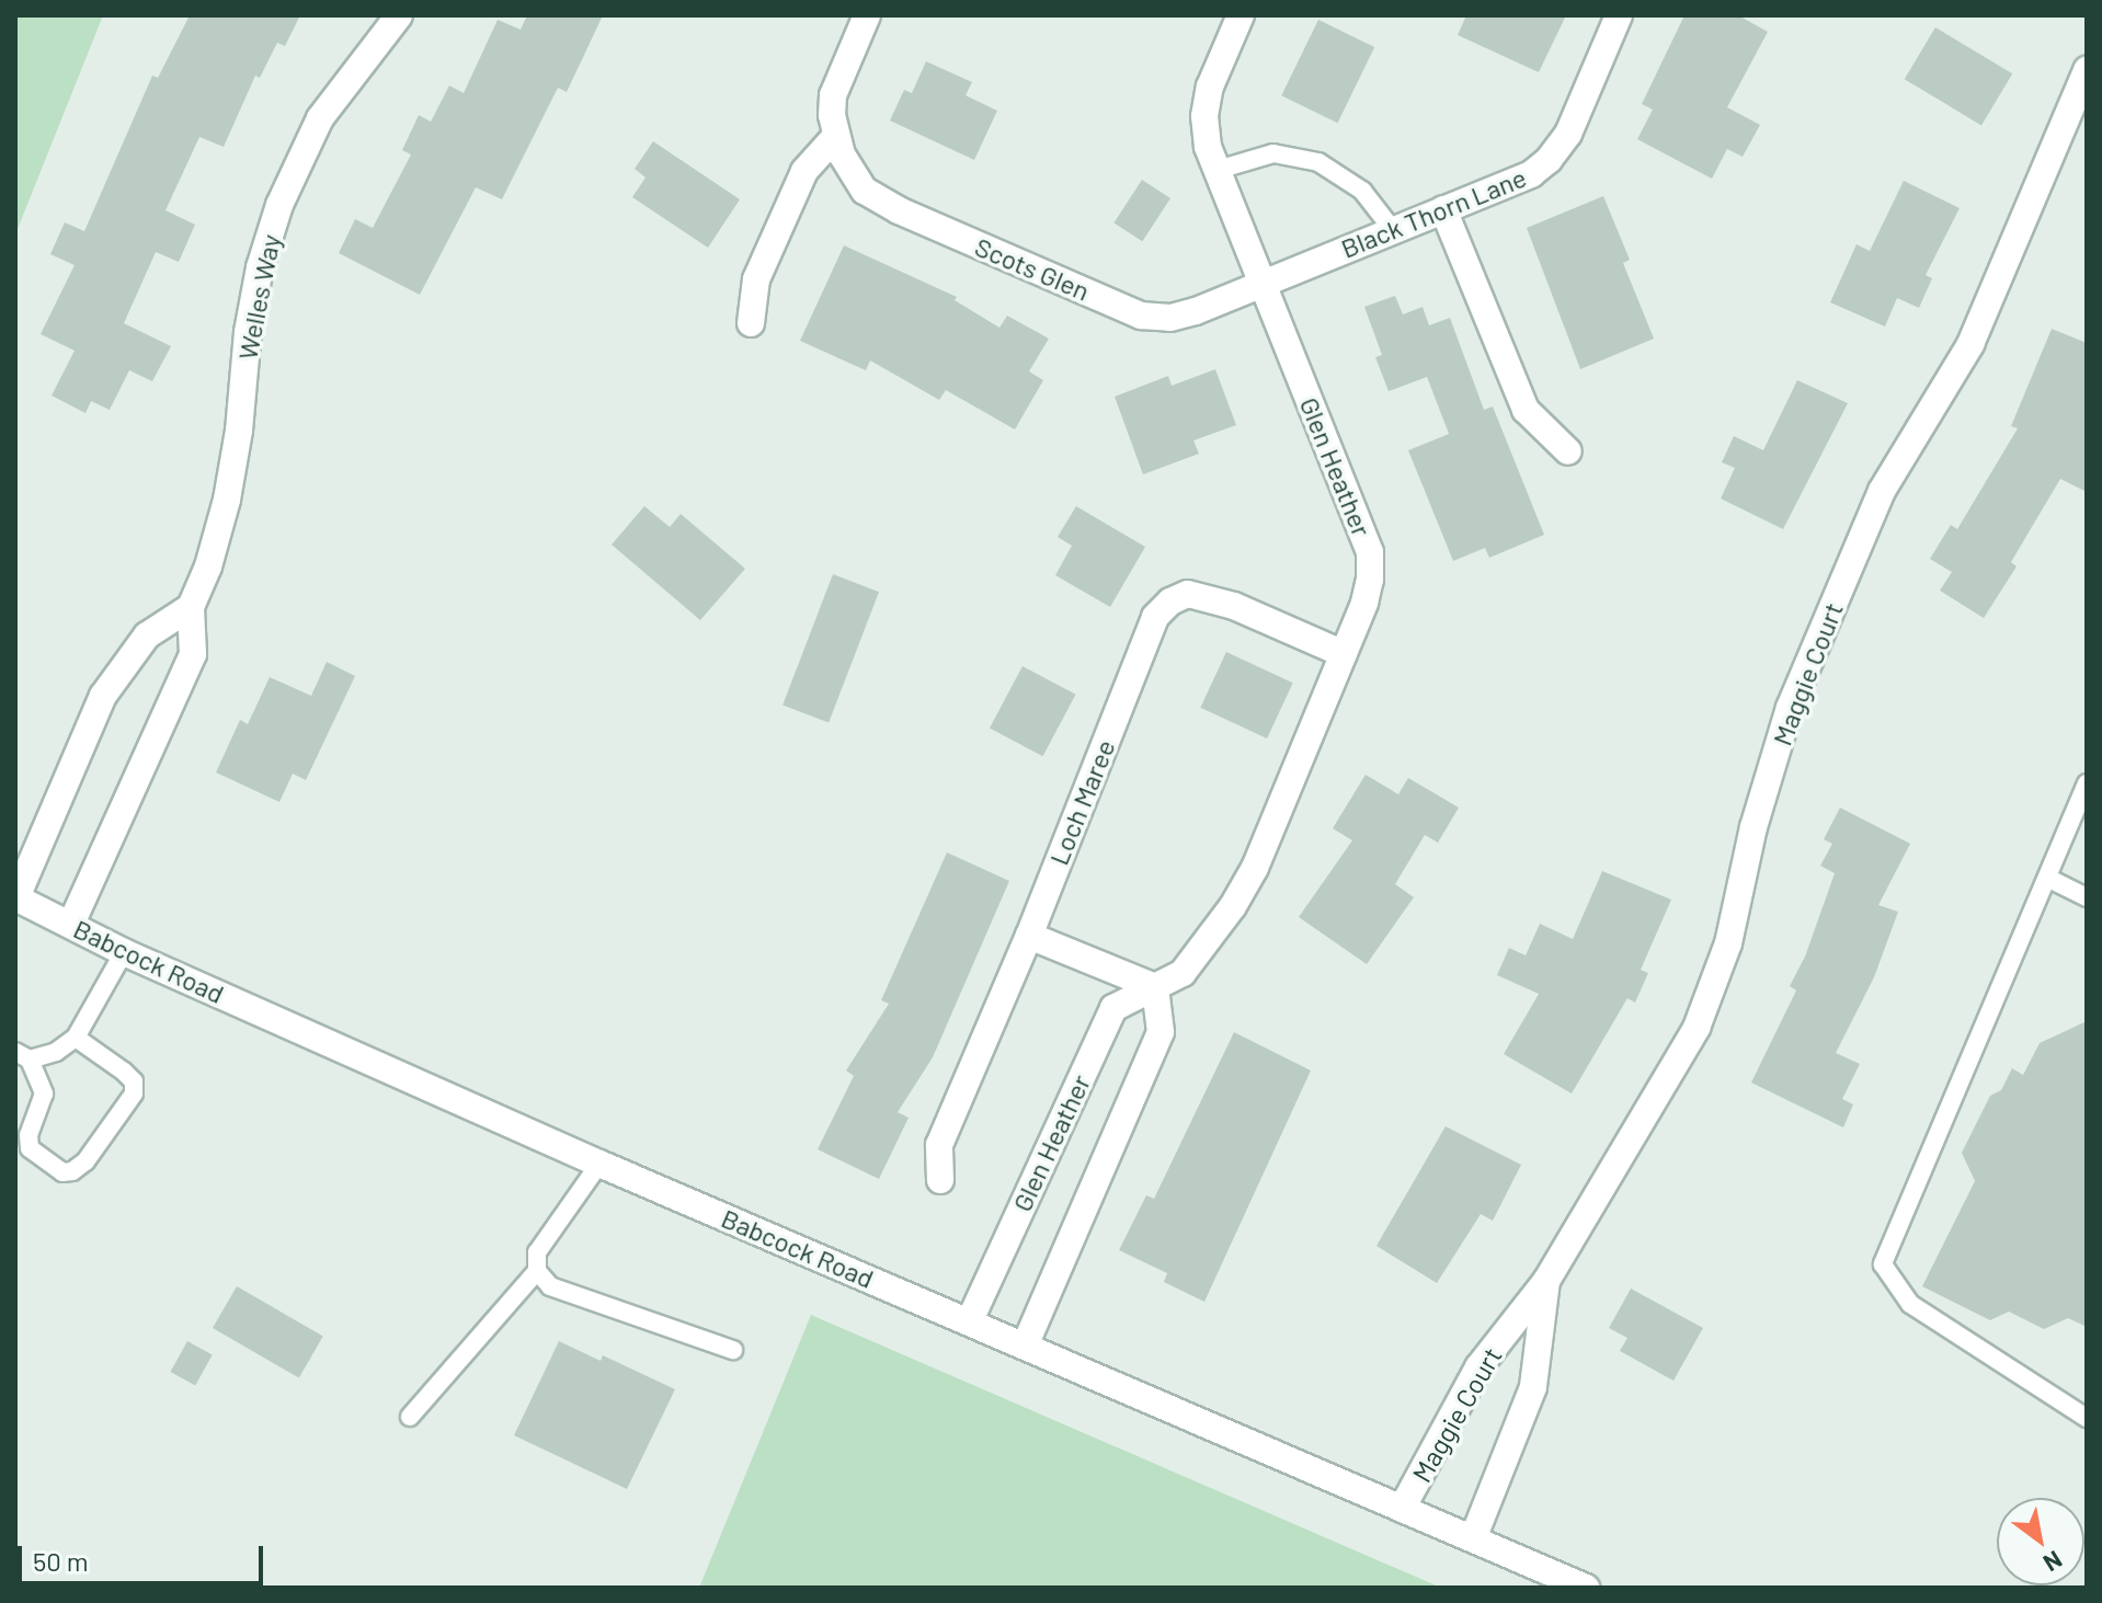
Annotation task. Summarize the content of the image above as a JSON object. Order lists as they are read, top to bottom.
{
  "streets": {
    "street": [
      "Black Thorn Lane",
      "Scots Glen",
      "Welles Way",
      "Glen Heather",
      "Maggie Court",
      "Loch Maree",
      "Babcock Road"
    ]
  },
  "crossings": [
    ["Black Thorn Lane", "Scots Glen"],
    ["Black Thorn Lane", "Glen Heather"],
    ["Scots Glen", "Glen Heather"],
    ["Welles Way", "Babcock Road"],
    ["Glen Heather", "Loch Maree"],
    ["Glen Heather", "Babcock Road"],
    ["Maggie Court", "Babcock Road"]
  ],
  "scale_bar": "50 m",
  "north": "bottom right"
}
